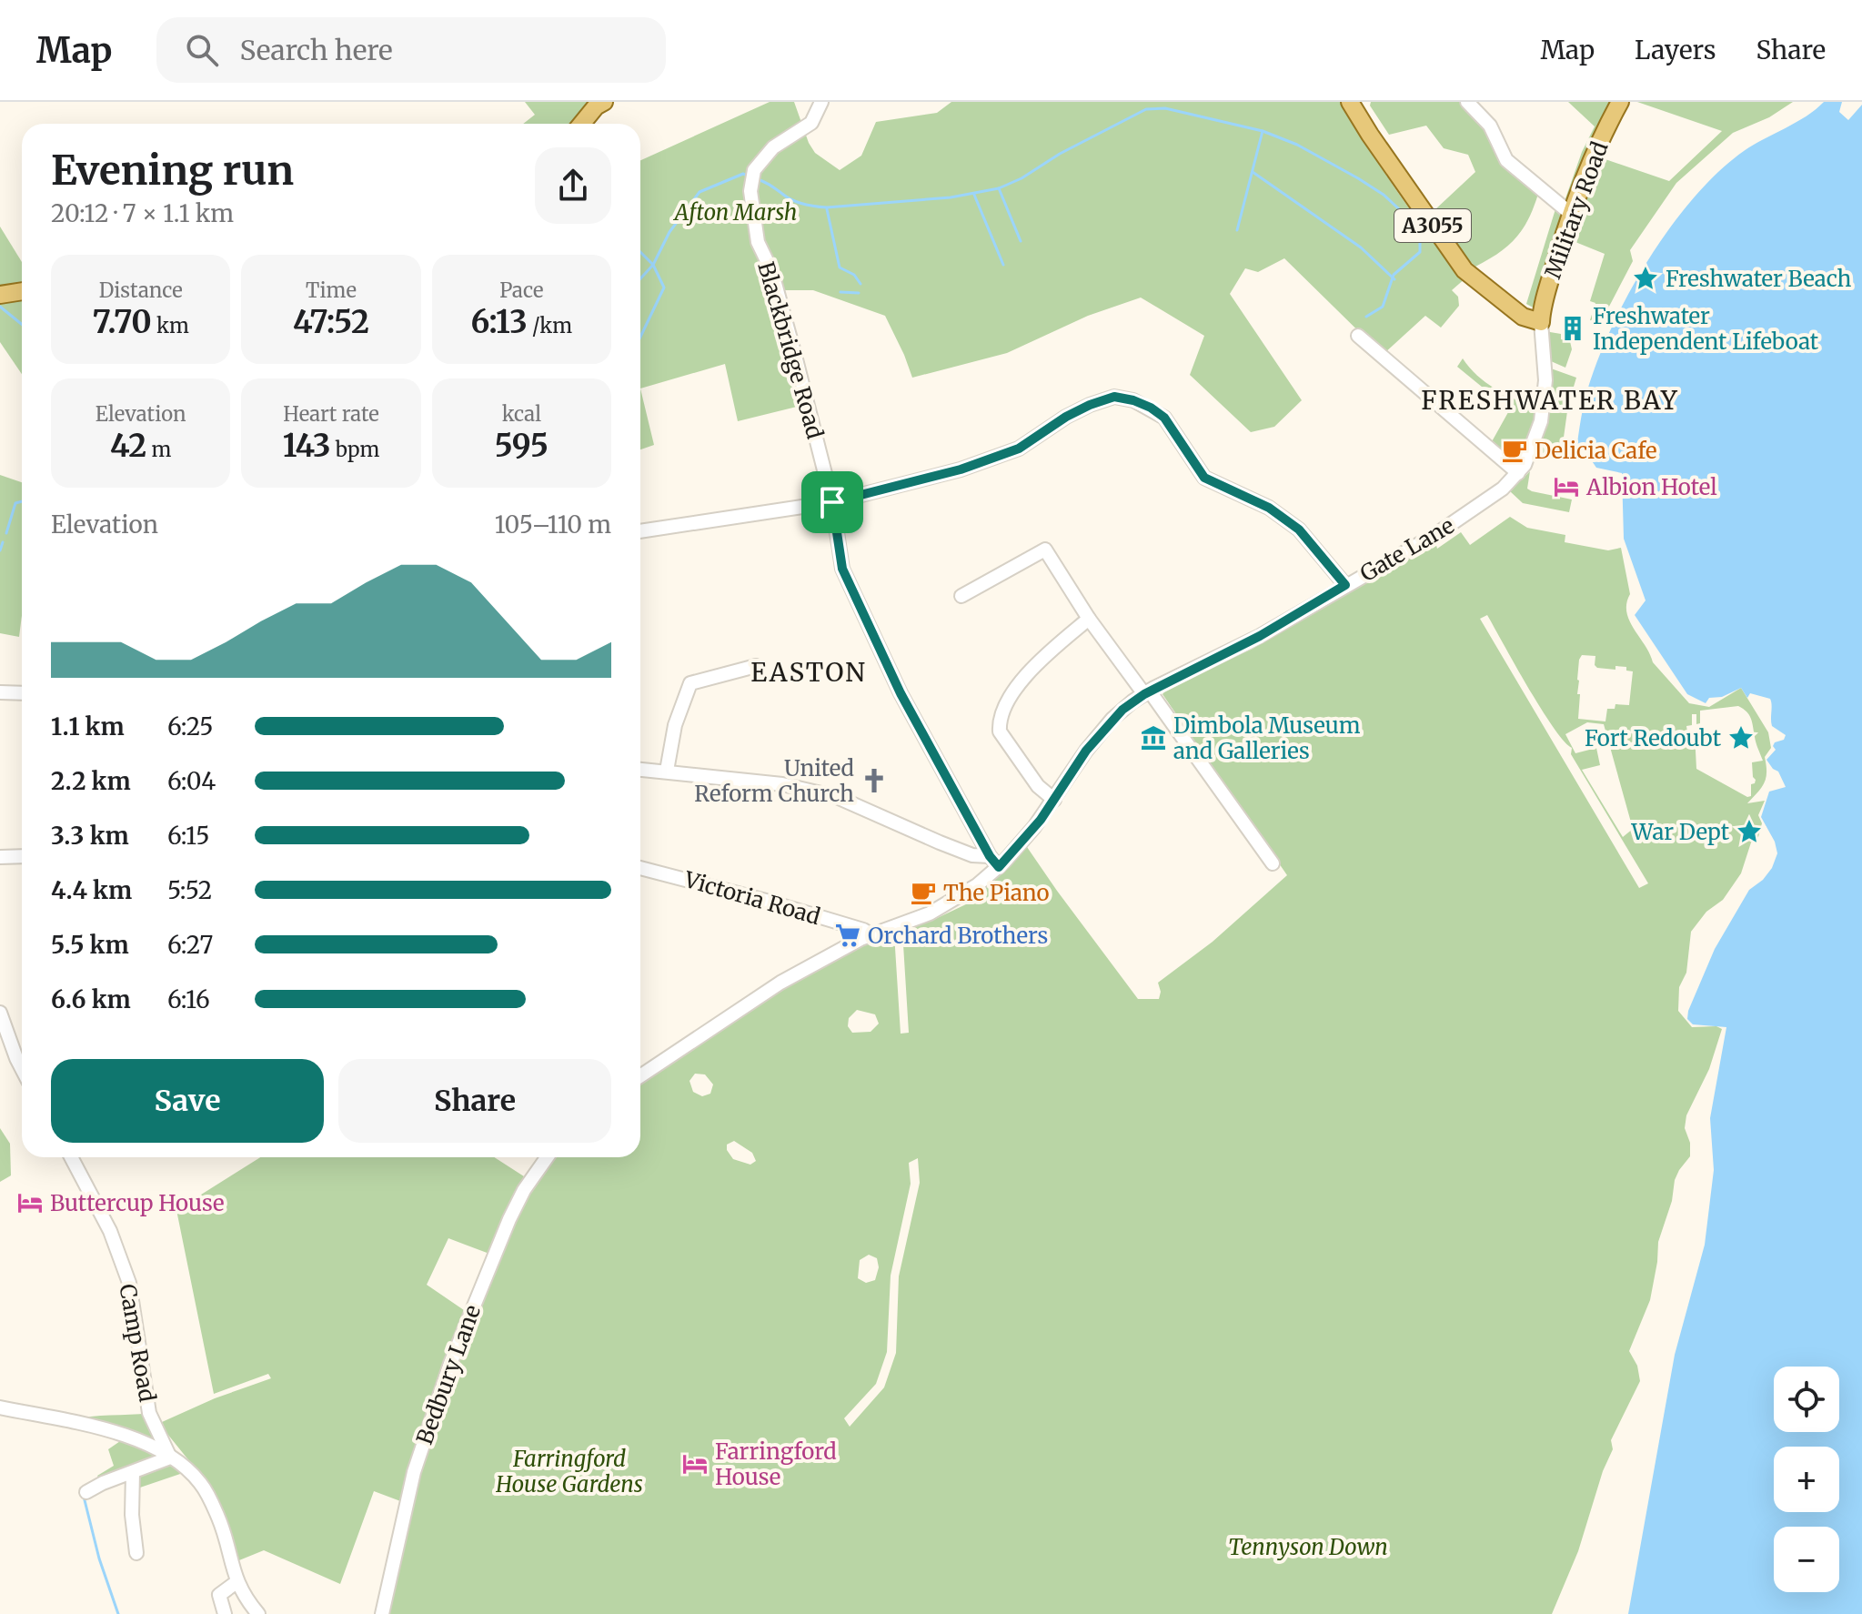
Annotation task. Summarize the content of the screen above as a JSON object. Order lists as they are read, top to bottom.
{
  "streets": {
    "main road": ["Military Road", "A3055"],
    "street": [
      "Blackbridge Road",
      "Gate Lane",
      "Victoria Road",
      "Camp Road",
      "Bedbury Lane"
    ]
  },
  "crossings": [
    ["Military Road", "A3055"],
    ["Military Road", "Gate Lane"],
    ["A3055", "Gate Lane"],
    ["Blackbridge Road", "Gate Lane"],
    ["Gate Lane", "Victoria Road"]
  ],
  "districts": ["FRESHWATER BAY", "EASTON"],
  "parks": ["Afton Marsh", "Farringford House Gardens", "Tennyson Down"],
  "places": {
    "place": ["Freshwater Beach", "Fort Redoubt", "War Dept"],
    "building": ["Freshwater Independent Lifeboat"],
    "cafe": ["Delicia Cafe", "The Piano"],
    "hotel": ["Albion Hotel", "Buttercup House", "Farringford House"],
    "museum": ["Dimbola Museum and Galleries"],
    "church": ["United Reform Church"],
    "supermarket": ["Orchard Brothers"]
  },
  "page": {
    "header": "Map",
    "search": "Search here",
    "nav": ["Map", "Layers", "Share"],
    "heading": ["Evening run", "20:12 · 7 × 1.1 km"],
    "stats": [
      ["Distance", "7.70 km"],
      ["Time", "47:52"],
      ["Pace", "6:13 /km"],
      ["Elevation", "42 m"],
      ["Heart rate", "143 bpm"],
      ["kcal", "595"]
    ],
    "chart": ["Elevation", "105–110 m"],
    "list": [
      {
        "name": "1.1 km",
        "note": "6:25"
      },
      {
        "name": "2.2 km",
        "note": "6:04"
      },
      {
        "name": "3.3 km",
        "note": "6:15"
      },
      {
        "name": "4.4 km",
        "note": "5:52"
      },
      {
        "name": "5.5 km",
        "note": "6:27"
      },
      {
        "name": "6.6 km",
        "note": "6:16"
      }
    ],
    "buttons": ["Save", "Share"],
    "map_buttons": ["+", "−"]
  }
}
